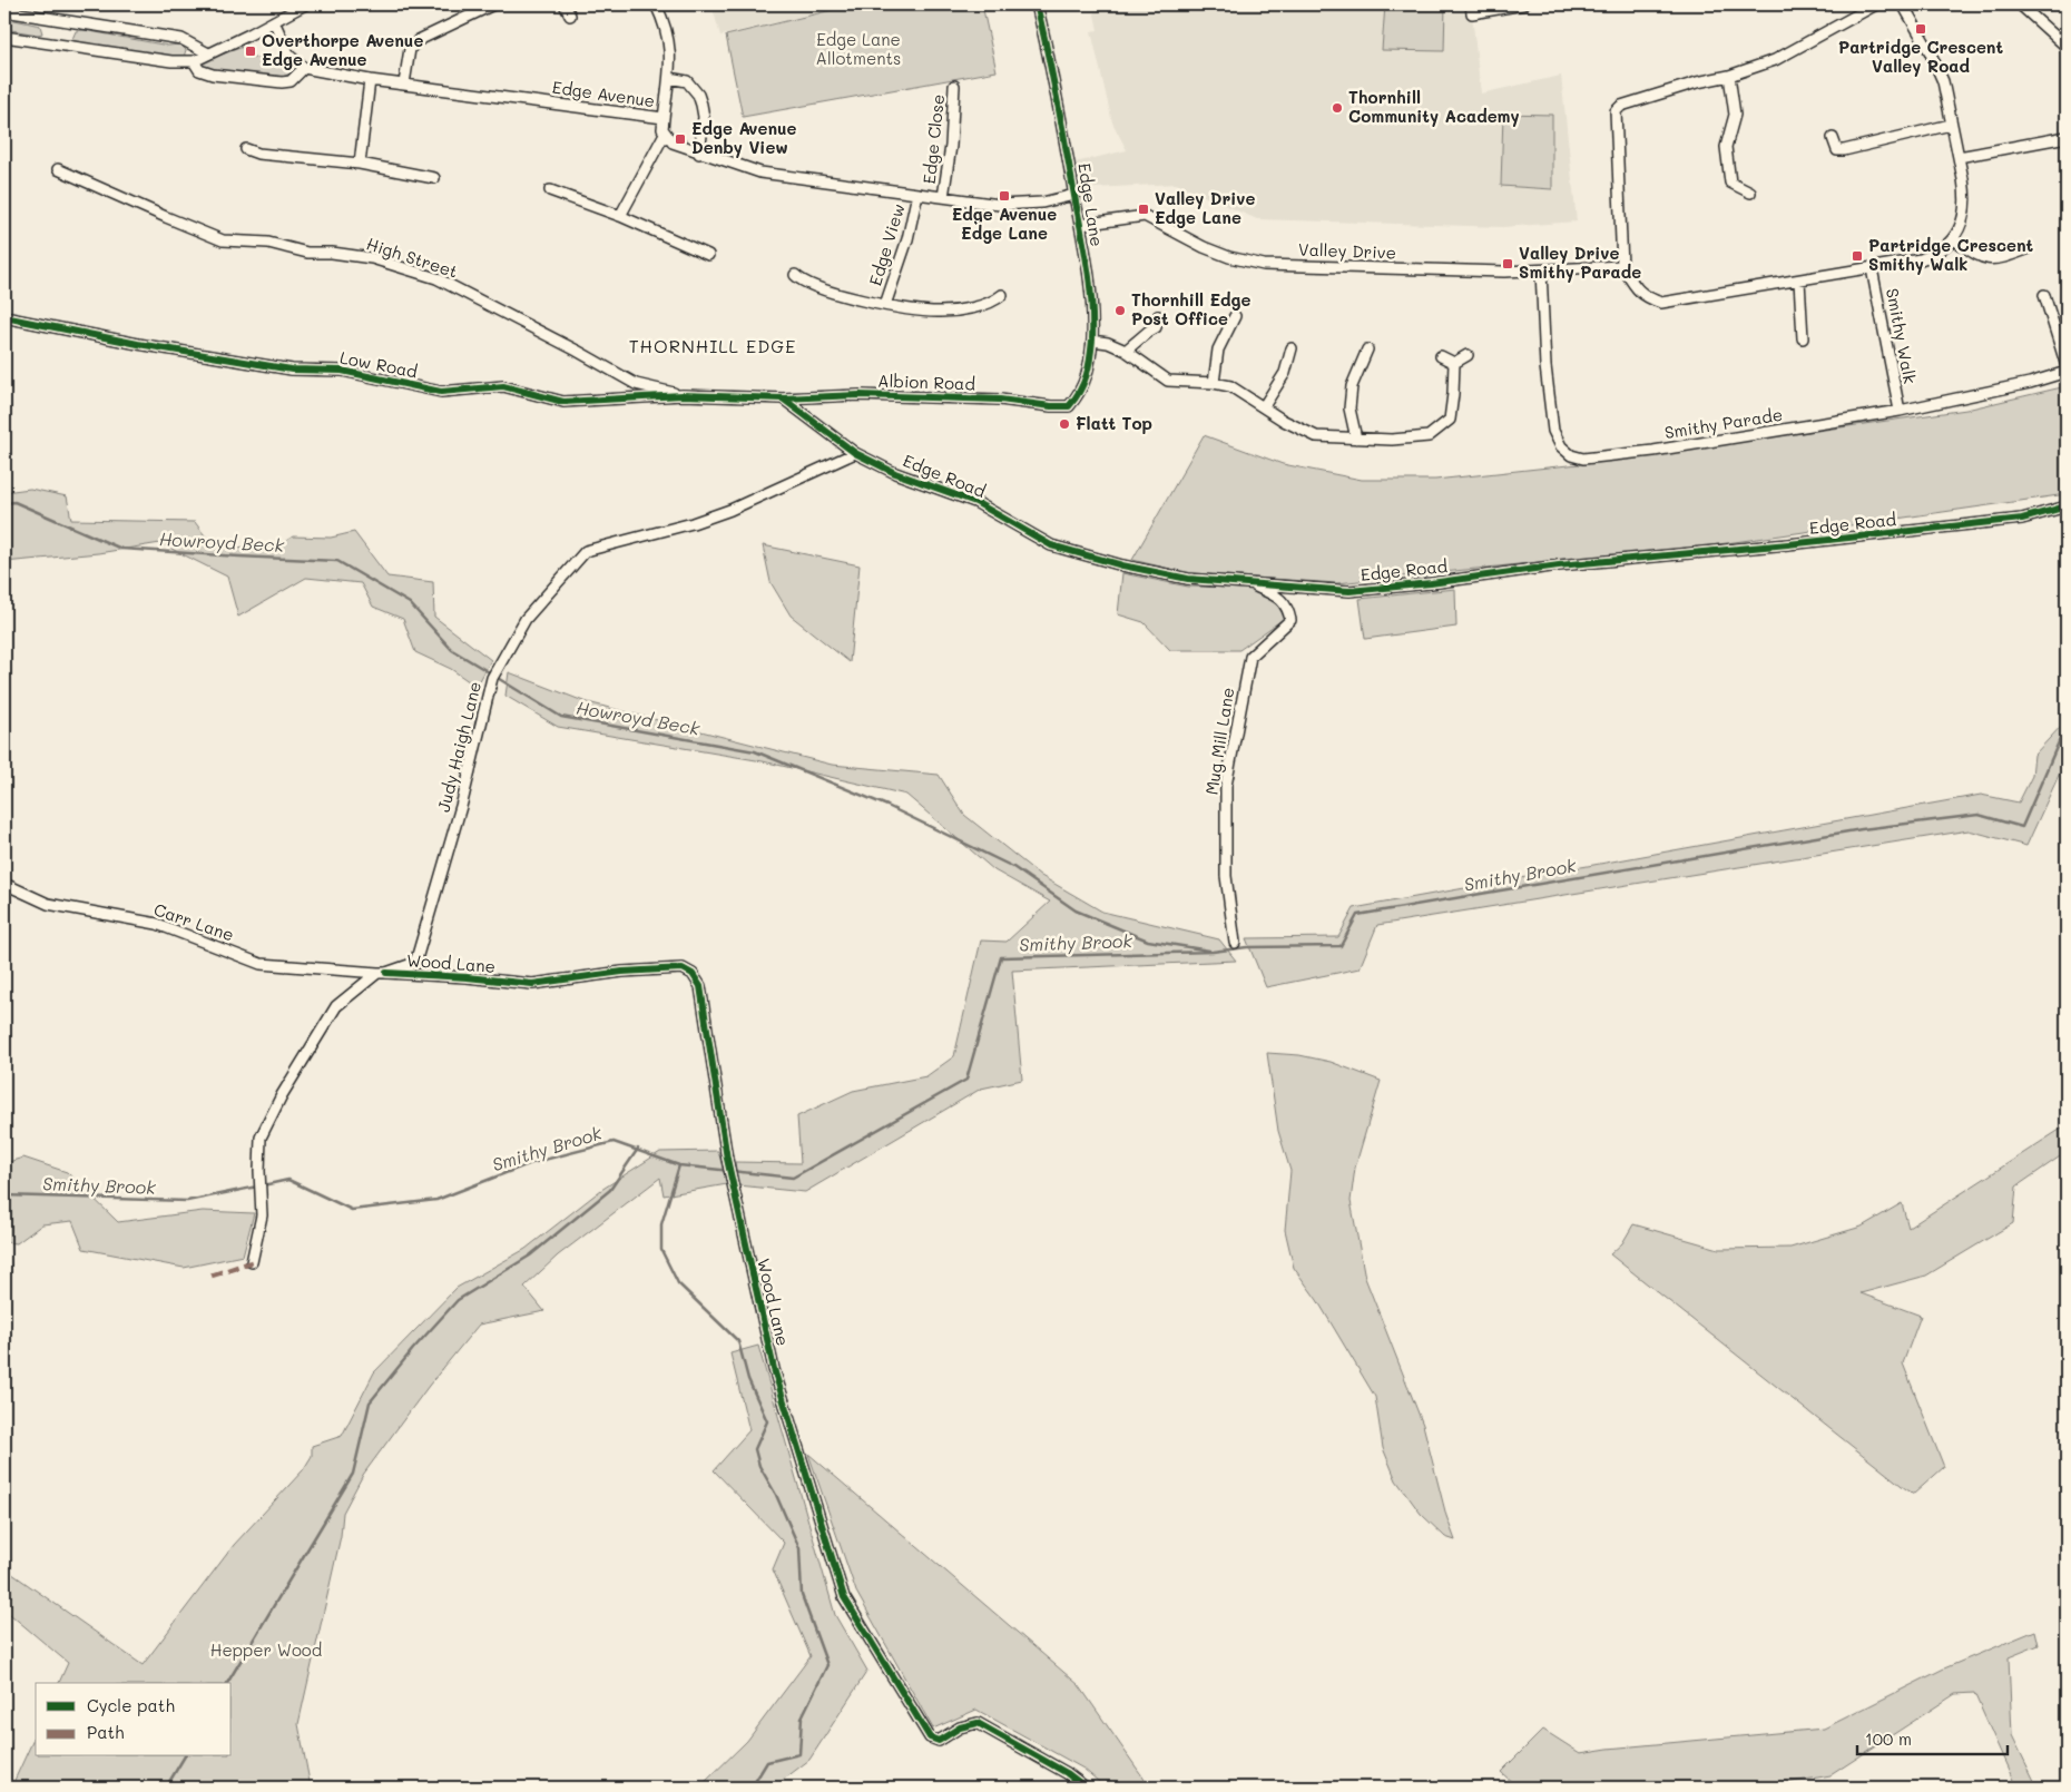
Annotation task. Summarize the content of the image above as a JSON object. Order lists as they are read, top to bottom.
{
  "streets": {
    "street": [
      "Edge Avenue",
      "Edge Close",
      "Edge Lane",
      "Edge View",
      "Valley Drive",
      "High Street",
      "Smithy Walk",
      "Low Road",
      "Albion Road",
      "Smithy Parade",
      "Edge Road",
      "Mug Mill Lane",
      "Judy Haigh Lane",
      "Carr Lane",
      "Wood Lane"
    ]
  },
  "crossings": [
    ["Edge Avenue", "Edge Close"],
    ["Edge Avenue", "Edge Lane"],
    ["Edge Avenue", "Edge View"],
    ["Edge Lane", "Valley Drive"],
    ["Edge Lane", "Albion Road"],
    ["Valley Drive", "Smithy Parade"],
    ["High Street", "Low Road"],
    ["High Street", "Albion Road"],
    ["Smithy Walk", "Smithy Parade"],
    ["Low Road", "Albion Road"],
    ["Albion Road", "Edge Road"],
    ["Edge Road", "Mug Mill Lane"],
    ["Edge Road", "Judy Haigh Lane"],
    ["Carr Lane", "Wood Lane"]
  ],
  "districts": ["THORNHILL EDGE"],
  "water": ["Howroyd Beck", "Smithy Brook"],
  "parks": ["Edge Lane Allotments", "Hepper Wood"],
  "places": {
    "transit": [
      "Partridge Crescent Valley Road",
      "Overthorpe Avenue Edge Avenue",
      "Edge Avenue Denby View",
      "Edge Avenue Edge Lane",
      "Valley Drive Edge Lane",
      "Partridge Crescent Smithy Walk",
      "Valley Drive Smithy Parade"
    ],
    "other": ["Thornhill Community Academy", "Thornhill Edge Post Office", "Flatt Top"]
  },
  "legend": ["Cycle path", "Path"],
  "scale_bar": "100 m"
}
